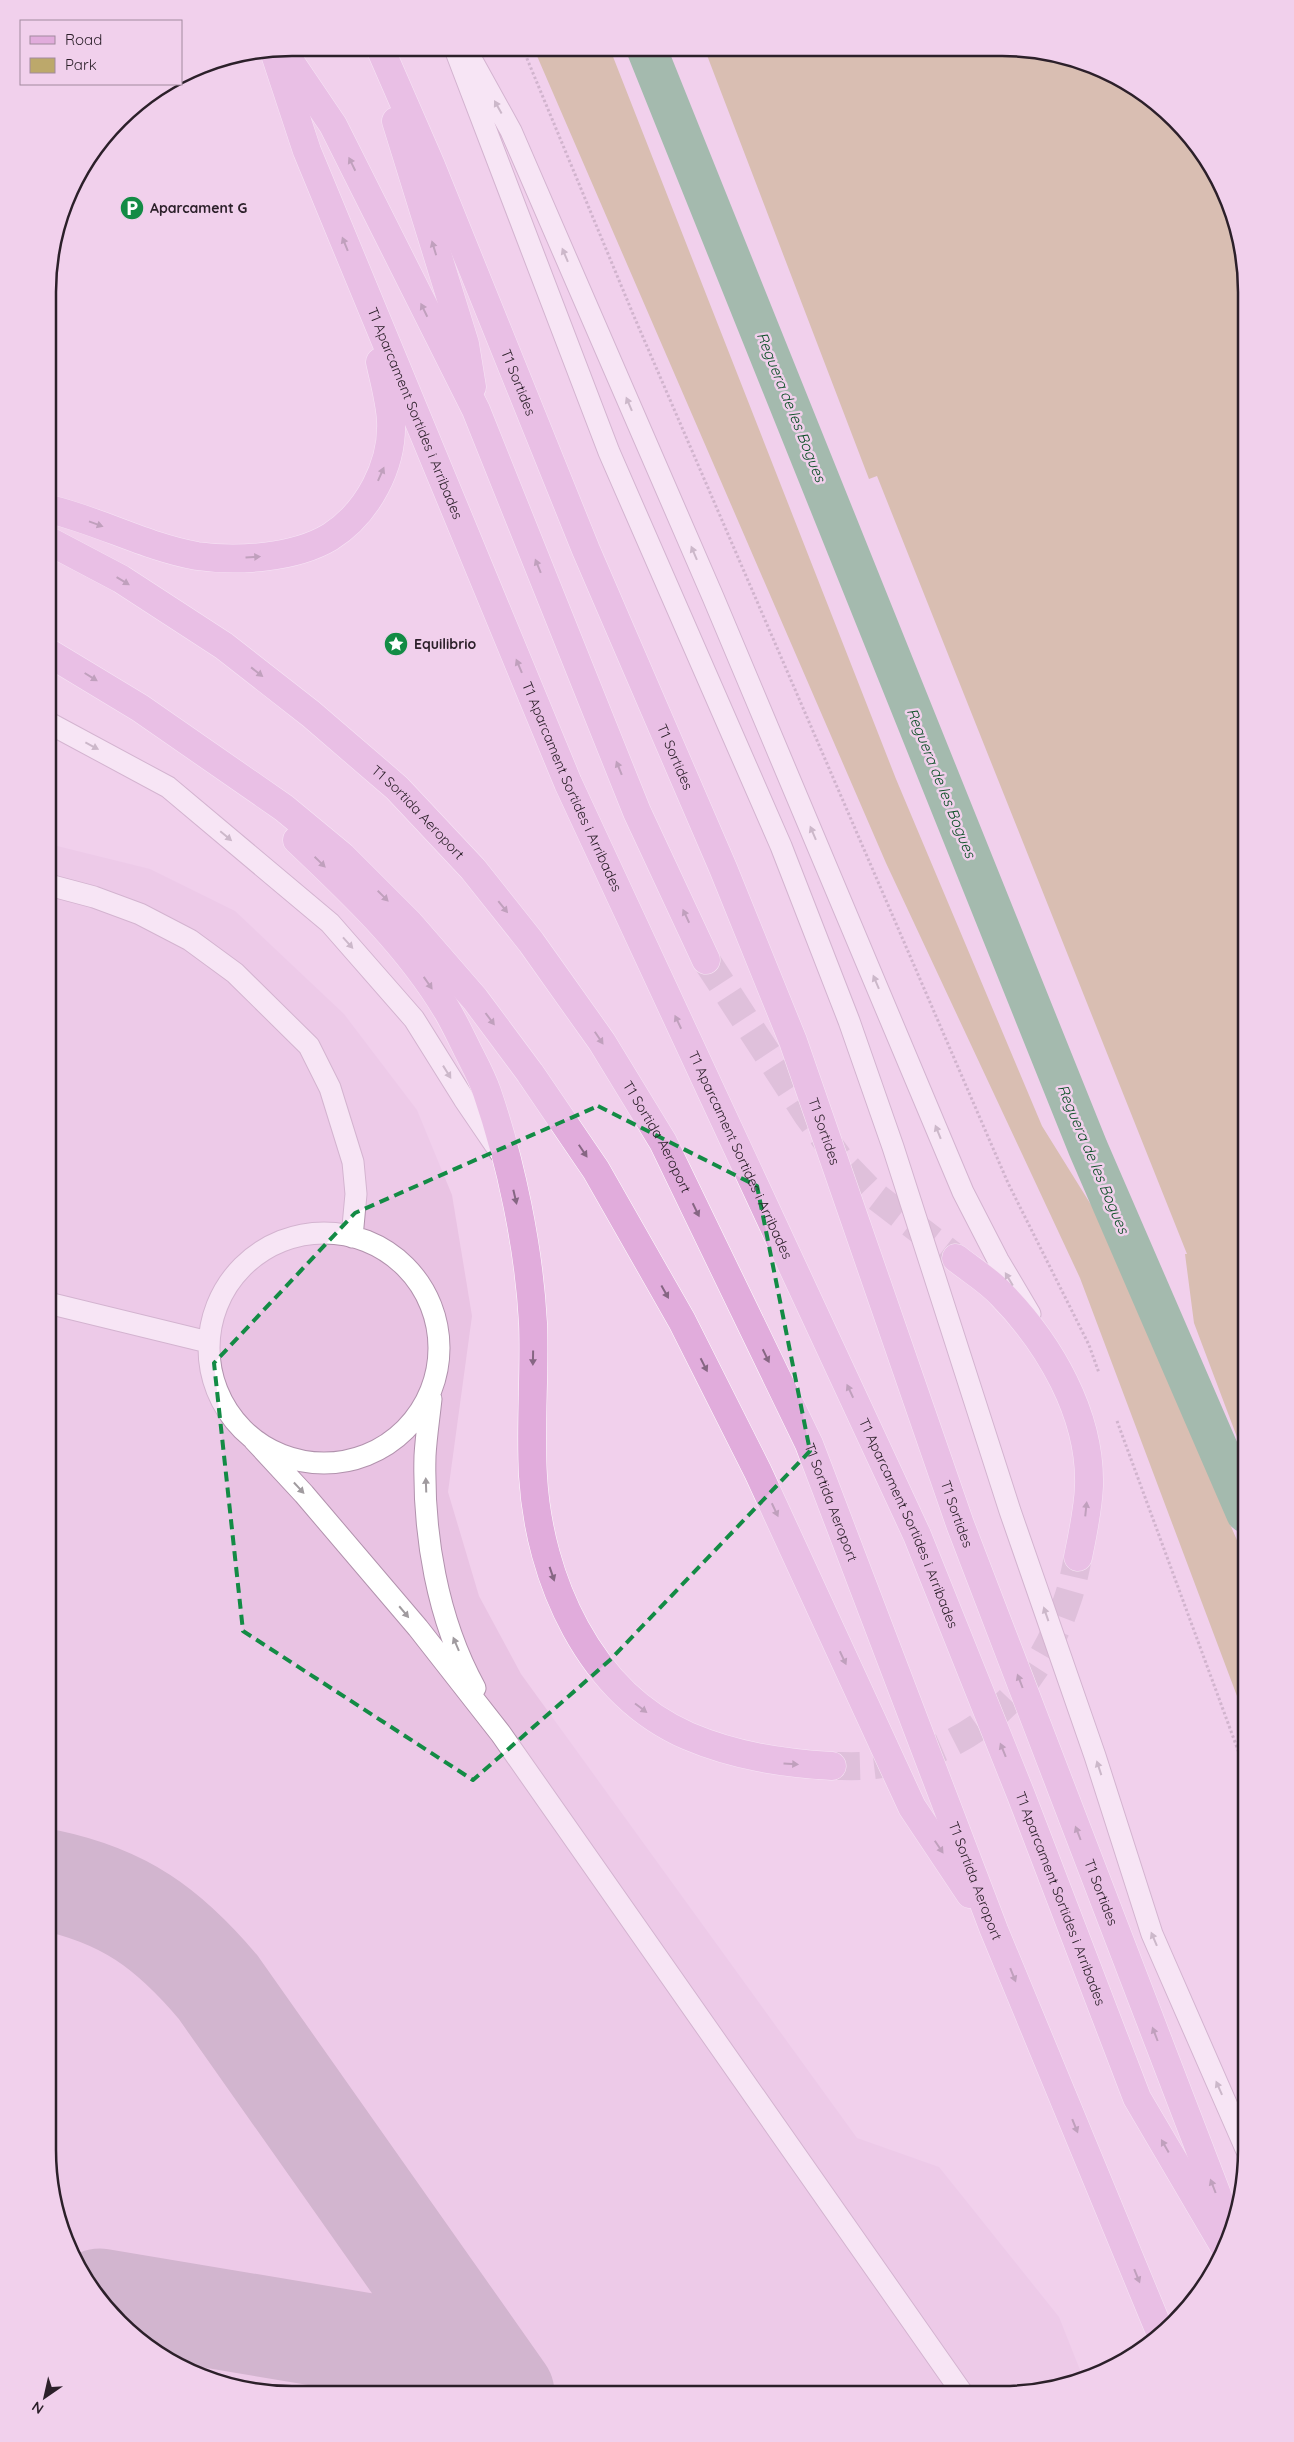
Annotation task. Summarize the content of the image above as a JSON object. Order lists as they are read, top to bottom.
{
  "streets": {
    "main road": ["T1 Sortides", "T1 Aparcament Sortides i Arribades", "T1 Sortida Aeroport"]
  },
  "water": ["Reguera de les Bogues"],
  "places": {
    "parking": ["Aparcament G"],
    "place": ["Equilibrio"]
  },
  "legend": ["Road", "Park"],
  "north": "bottom left"
}
